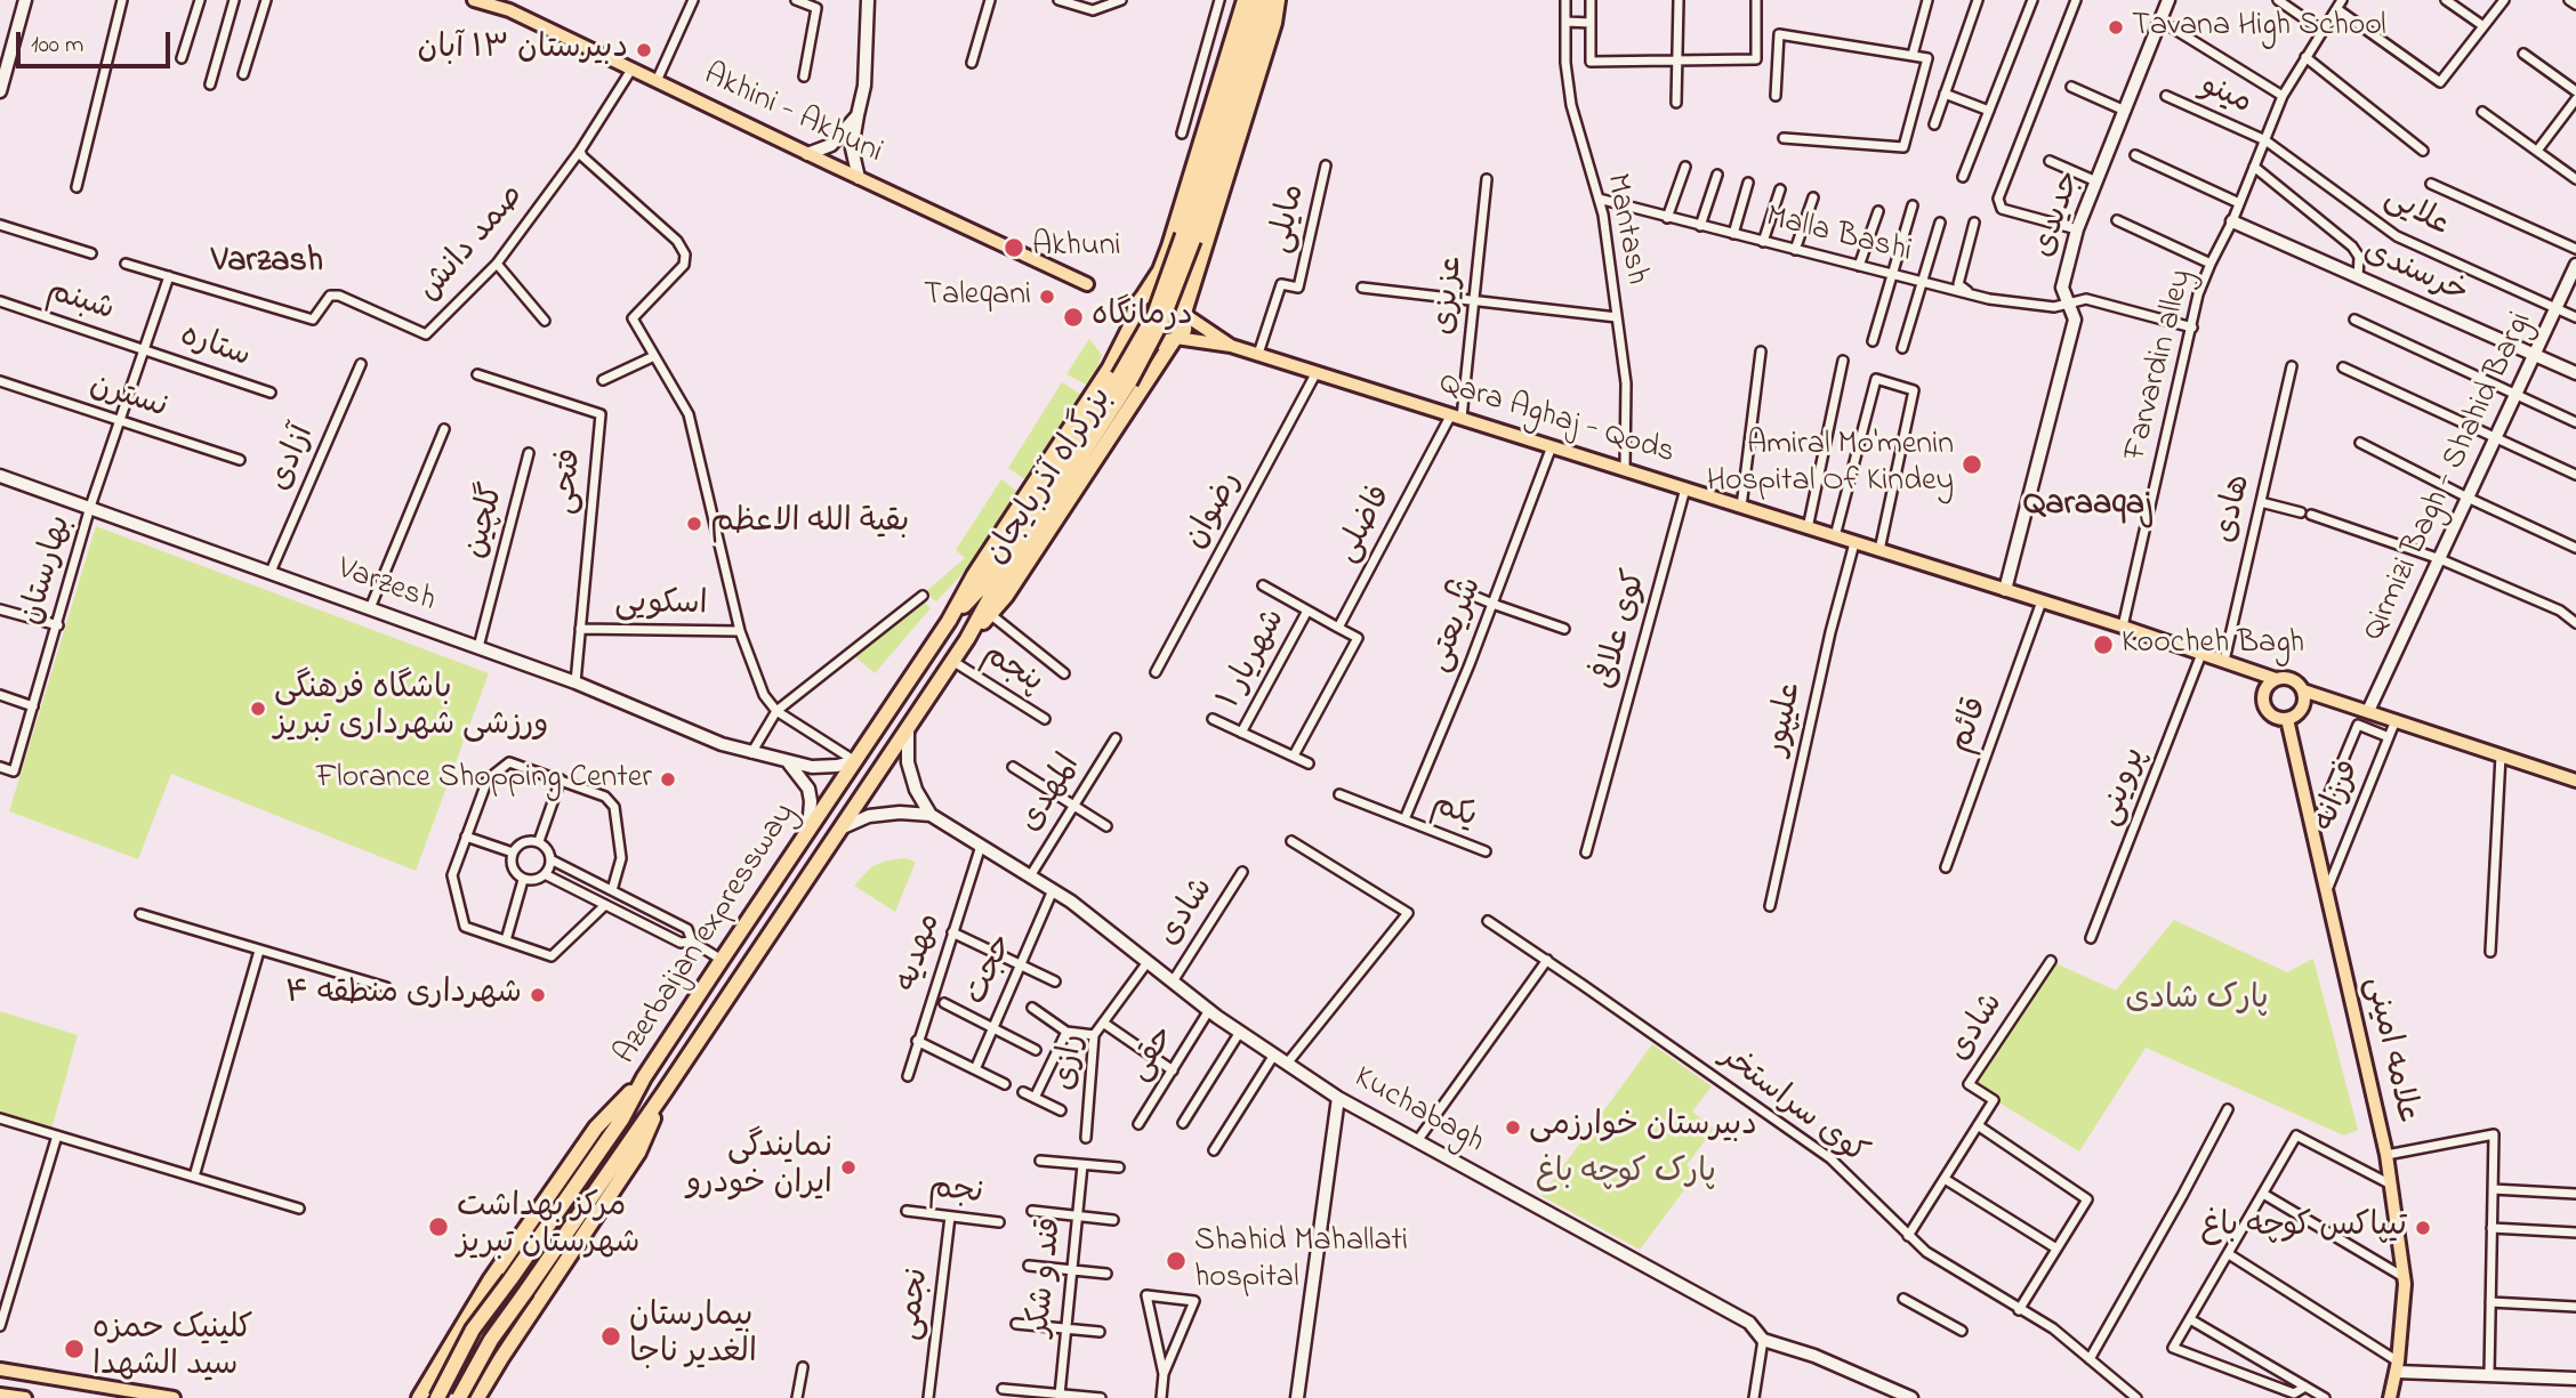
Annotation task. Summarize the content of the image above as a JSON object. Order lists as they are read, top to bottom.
{
  "streets": {
    "highway": ["بزرگراه آذربایجان", "Azerbaijan expressway"],
    "main road": [
      "Akhini - Akhuni",
      "جدیدی",
      "خرسندی",
      "Qara Aghaj - Qods",
      "Qirmizi Bagh - Shahid Bargi",
      "Varzesh",
      "علامه امینی",
      "Kuchabagh"
    ],
    "street": [
      "مینو",
      "علایی",
      "مایلی",
      "Mantash",
      "Malla Bashi",
      "صمد دانش",
      "عزیزی",
      "شبنم",
      "ستاره",
      "Farvardin alley",
      "نسترن",
      "آزادی",
      "فتحی",
      "هادی",
      "رضوان",
      "گلچین",
      "فاضلی",
      "بهارستان",
      "اسکویی",
      "شریعتی",
      "کوی علافی",
      "شهریار ۱",
      "پنجم",
      "علیپور",
      "قائم",
      "پروینی",
      "المهدی",
      "فرزانه",
      "یکم",
      "شادی",
      "مهدیه",
      "حجت",
      "حقی",
      "رازی",
      "کوی سراستخر",
      "نجم",
      "قند و شکر",
      "نجمی"
    ]
  },
  "crossings": [
    ["مینو", "علایی"],
    ["مینو", "Farvardin alley"],
    ["Akhini - Akhuni", "صمد دانش"],
    ["علایی", "Farvardin alley"],
    ["علایی", "Qirmizi Bagh - Shahid Bargi"],
    ["جدیدی", "Malla Bashi"],
    ["جدیدی", "Qara Aghaj - Qods"],
    ["مایلی", "Qara Aghaj - Qods"],
    ["Mantash", "Malla Bashi"],
    ["Mantash", "Qara Aghaj - Qods"],
    ["Malla Bashi", "Farvardin alley"],
    ["صمد دانش", "بهارستان"],
    ["خرسندی", "Farvardin alley"],
    ["خرسندی", "Qirmizi Bagh - Shahid Bargi"],
    ["عزیزی", "Qara Aghaj - Qods"],
    ["عزیزی", "فاضلی"],
    ["شبنم", "ستاره"],
    ["شبنم", "بهارستان"],
    ["ستاره", "بهارستان"],
    ["Farvardin alley", "Qara Aghaj - Qods"],
    ["نسترن", "بهارستان"],
    ["Qara Aghaj - Qods", "هادی"],
    ["Qara Aghaj - Qods", "رضوان"],
    ["Qara Aghaj - Qods", "فاضلی"],
    ["Qara Aghaj - Qods", "شریعتی"],
    ["Qara Aghaj - Qods", "کوی علافی"],
    ["Qara Aghaj - Qods", "علیپور"],
    ["Qara Aghaj - Qods", "قائم"],
    ["Qara Aghaj - Qods", "پروینی"],
    ["Qara Aghaj - Qods", "علامه امینی"],
    ["آزادی", "Varzesh"],
    ["بزرگراه آذربایجان", "Azerbaijan expressway"],
    ["فتحی", "Varzesh"],
    ["فتحی", "اسکویی"],
    ["گلچین", "Varzesh"],
    ["بهارستان", "Varzesh"],
    ["Varzesh", "Azerbaijan expressway"],
    ["شریعتی", "یکم"],
    ["پنجم", "Azerbaijan expressway"],
    ["المهدی", "Kuchabagh"],
    ["فرزانه", "علامه امینی"],
    ["شادی", "کوی سراستخر"],
    ["شادی", "Kuchabagh"],
    ["مهدیه", "Kuchabagh"],
    ["حجت", "Kuchabagh"],
    ["حقی", "Kuchabagh"],
    ["رازی", "Kuchabagh"],
    ["نجم", "نجمی"]
  ],
  "districts": ["Varzash", "Qaraaqaj"],
  "parks": ["پارک شادی", "پارک کوچه باغ"],
  "places": [
    "Tavana High School",
    "دبیرستان ۱۳ آبان",
    "Akhuni",
    "Taleqani",
    "درمانگاه",
    "Amiral Mo'menin Hospital Of Kindey",
    "بقیة الله الاعظم",
    "Koocheh Bagh",
    "باشگاه فرهنگی ورزشی شهرداری تبریز",
    "Florance Shopping Center",
    "شهرداری منطقه ۴",
    "دبیرستان خوارزمی",
    "نمایندگی ایران خودرو",
    "مرکز بهداشت شهرستان تبریز",
    "تیپاکس کوچه باغ",
    "Shahid Mahallati hospital",
    "بیمارستان الغدیر ناجا",
    "کلینیک حمزه سید الشهدا"
  ],
  "scale_bar": "100 m"
}
